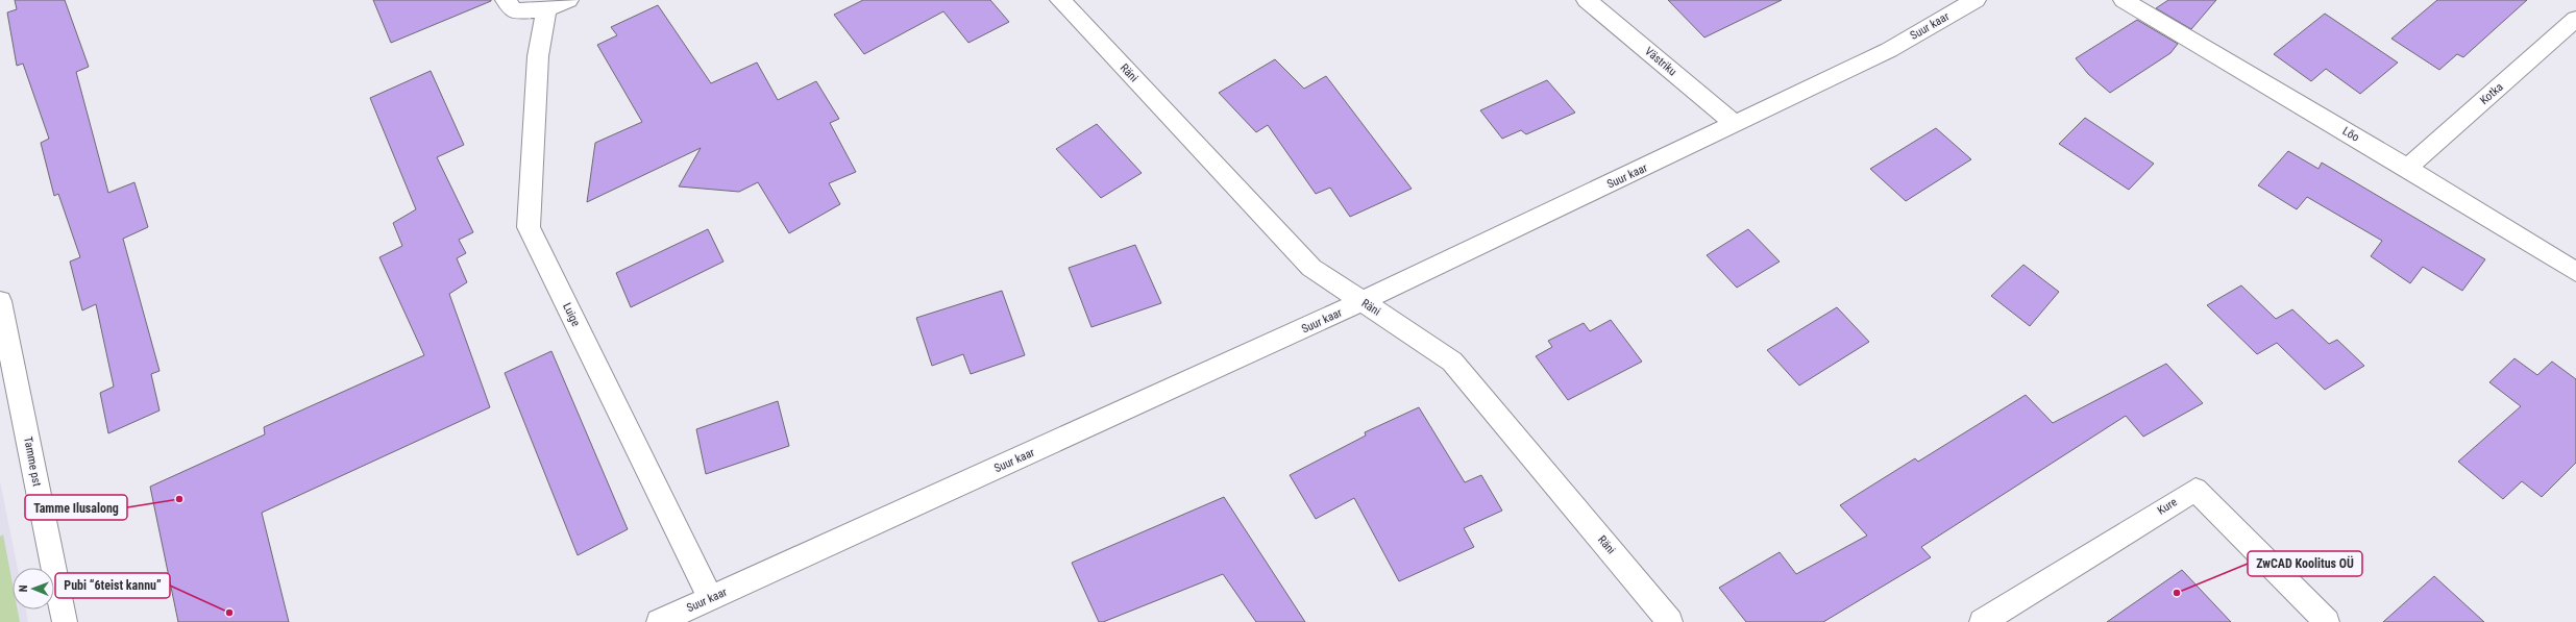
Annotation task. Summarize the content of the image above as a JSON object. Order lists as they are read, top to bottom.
{
  "streets": {
    "street": [
      "Suur kaar",
      "Västriku",
      "Räni",
      "Kotka",
      "Lõo",
      "Luige",
      "Tamme pst",
      "Kure"
    ]
  },
  "crossings": [
    ["Suur kaar", "Västriku"],
    ["Suur kaar", "Räni"],
    ["Suur kaar", "Luige"],
    ["Kotka", "Lõo"]
  ],
  "places": ["Tamme Ilusalong", "ZwCAD Koolitus OÜ", "Pubi “6teist kannu”"],
  "north": "left"
}
